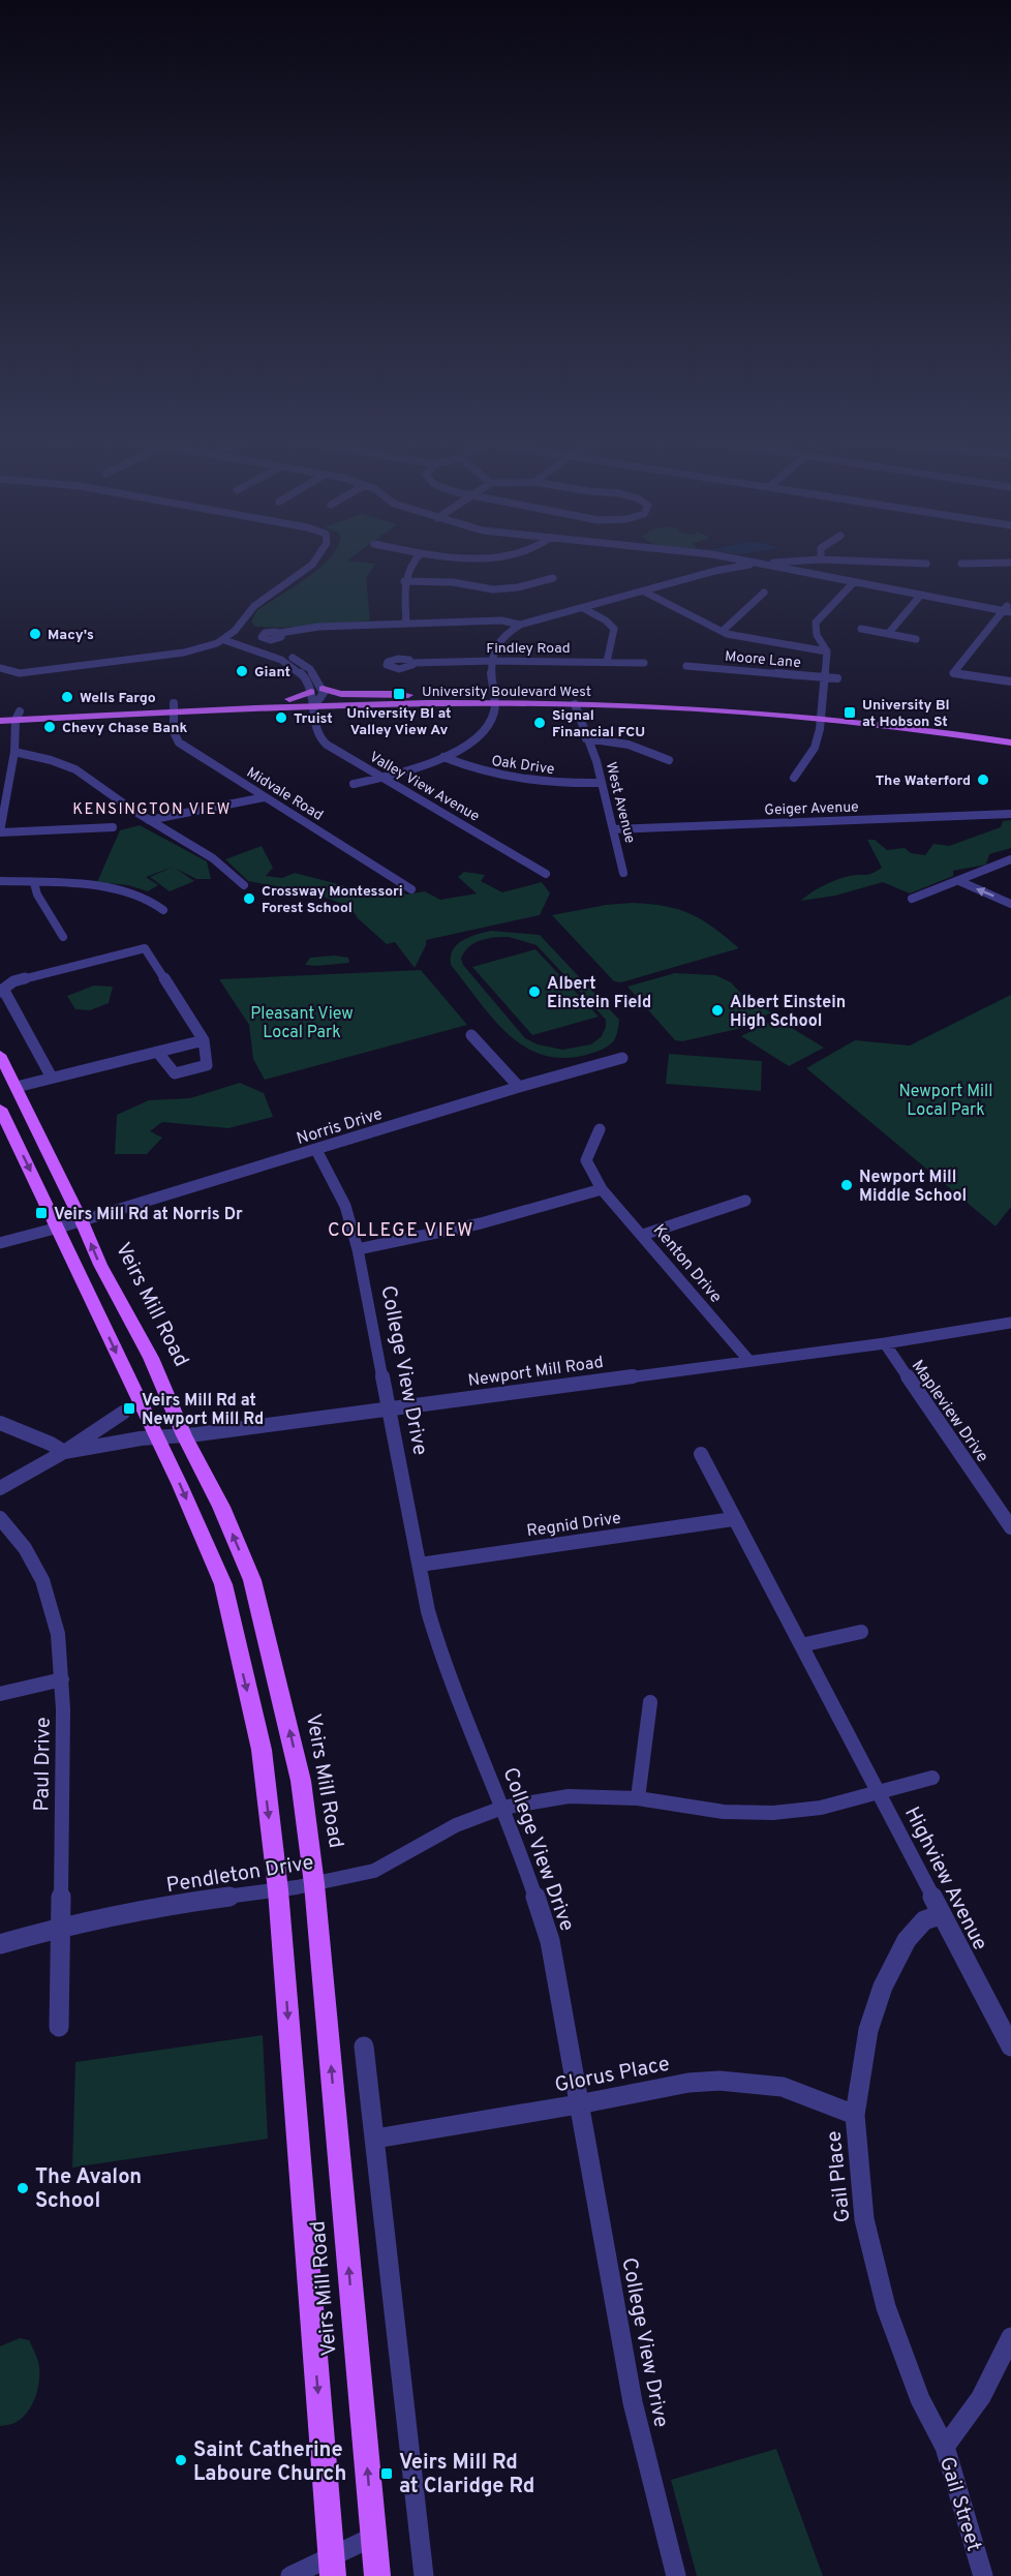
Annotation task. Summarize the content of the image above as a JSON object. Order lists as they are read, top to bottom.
{
  "streets": {
    "main road": ["University Boulevard West", "Veirs Mill Road"],
    "street": [
      "Findley Road",
      "Moore Lane",
      "Oak Drive",
      "Valley View Avenue",
      "Midvale Road",
      "West Avenue",
      "Geiger Avenue",
      "Norris Drive",
      "Kenton Drive",
      "College View Drive",
      "Newport Mill Road",
      "Mapleview Drive",
      "Regnid Drive",
      "Paul Drive",
      "Pendleton Drive",
      "Highview Avenue",
      "Glorus Place",
      "Gail Place",
      "Gail Street"
    ]
  },
  "crossings": [
    ["University Boulevard West", "Valley View Avenue"],
    ["University Boulevard West", "Midvale Road"],
    ["University Boulevard West", "West Avenue"],
    ["Oak Drive", "West Avenue"],
    ["West Avenue", "Geiger Avenue"],
    ["Norris Drive", "Veirs Mill Road"],
    ["Norris Drive", "College View Drive"],
    ["Kenton Drive", "Newport Mill Road"],
    ["Veirs Mill Road", "Newport Mill Road"],
    ["Veirs Mill Road", "Pendleton Drive"],
    ["College View Drive", "Newport Mill Road"],
    ["College View Drive", "Regnid Drive"],
    ["College View Drive", "Pendleton Drive"],
    ["College View Drive", "Glorus Place"],
    ["Newport Mill Road", "Mapleview Drive"],
    ["Regnid Drive", "Highview Avenue"],
    ["Paul Drive", "Pendleton Drive"],
    ["Pendleton Drive", "Highview Avenue"],
    ["Highview Avenue", "Gail Place"],
    ["Glorus Place", "Gail Place"],
    ["Gail Place", "Gail Street"]
  ],
  "districts": ["KENSINGTON VIEW", "COLLEGE VIEW"],
  "parks": ["Pleasant View Local Park", "Newport Mill Local Park"],
  "places": {
    "other": [
      "Macy's",
      "Giant",
      "Wells Fargo",
      "Truist",
      "Signal Financial FCU",
      "Chevy Chase Bank",
      "The Waterford",
      "Crossway Montessori Forest School",
      "Albert Einstein Field",
      "Albert Einstein High School",
      "Newport Mill Middle School",
      "The Avalon School",
      "Saint Catherine Laboure Church"
    ],
    "transit": [
      "University Bl at Valley View Av",
      "University Bl at Hobson St",
      "Veirs Mill Rd at Norris Dr",
      "Veirs Mill Rd at Newport Mill Rd",
      "Veirs Mill Rd at Claridge Rd"
    ]
  }
}
